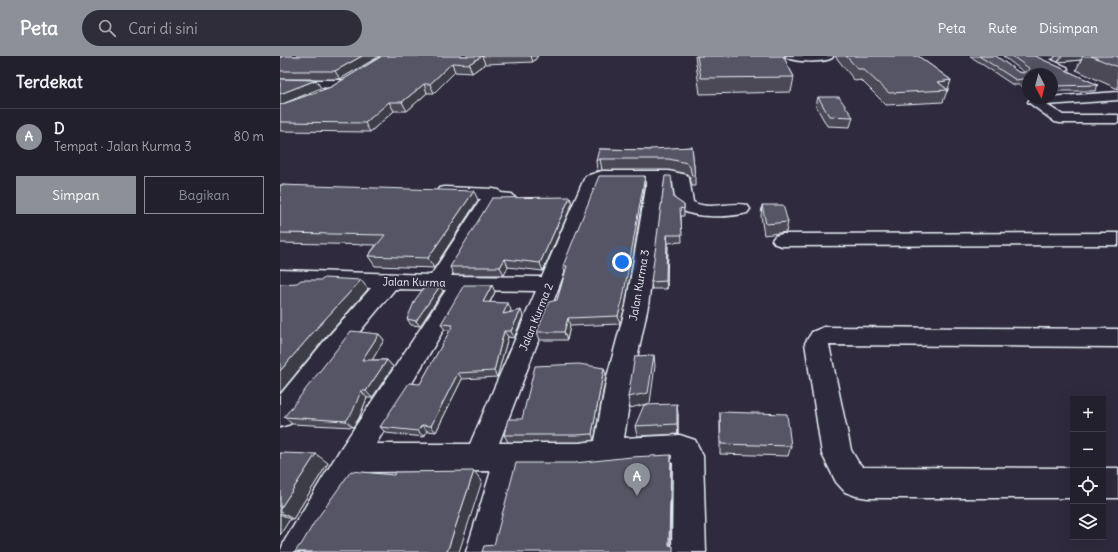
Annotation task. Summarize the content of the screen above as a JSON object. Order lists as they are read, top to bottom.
{
  "streets": {
    "street": ["Jalan Kurma", "Jalan Kurma 3", "Jalan Kurma 2"]
  },
  "crossings": [
    ["Jalan Kurma", "Jalan Kurma 2"],
    ["Jalan Kurma 3", "Jalan Kurma 2"]
  ],
  "north": "bottom",
  "page": {
    "header": "Peta",
    "search": "Cari di sini",
    "nav": ["Peta", "Rute", "Disimpan"],
    "heading": "Terdekat",
    "list": [
      {
        "mark": "A",
        "name": "D",
        "note": "Tempat · Jalan Kurma 3",
        "value": "80 m"
      }
    ],
    "buttons": ["Simpan", "Bagikan"],
    "map_buttons": ["+", "−"],
    "pins": "A"
  }
}
